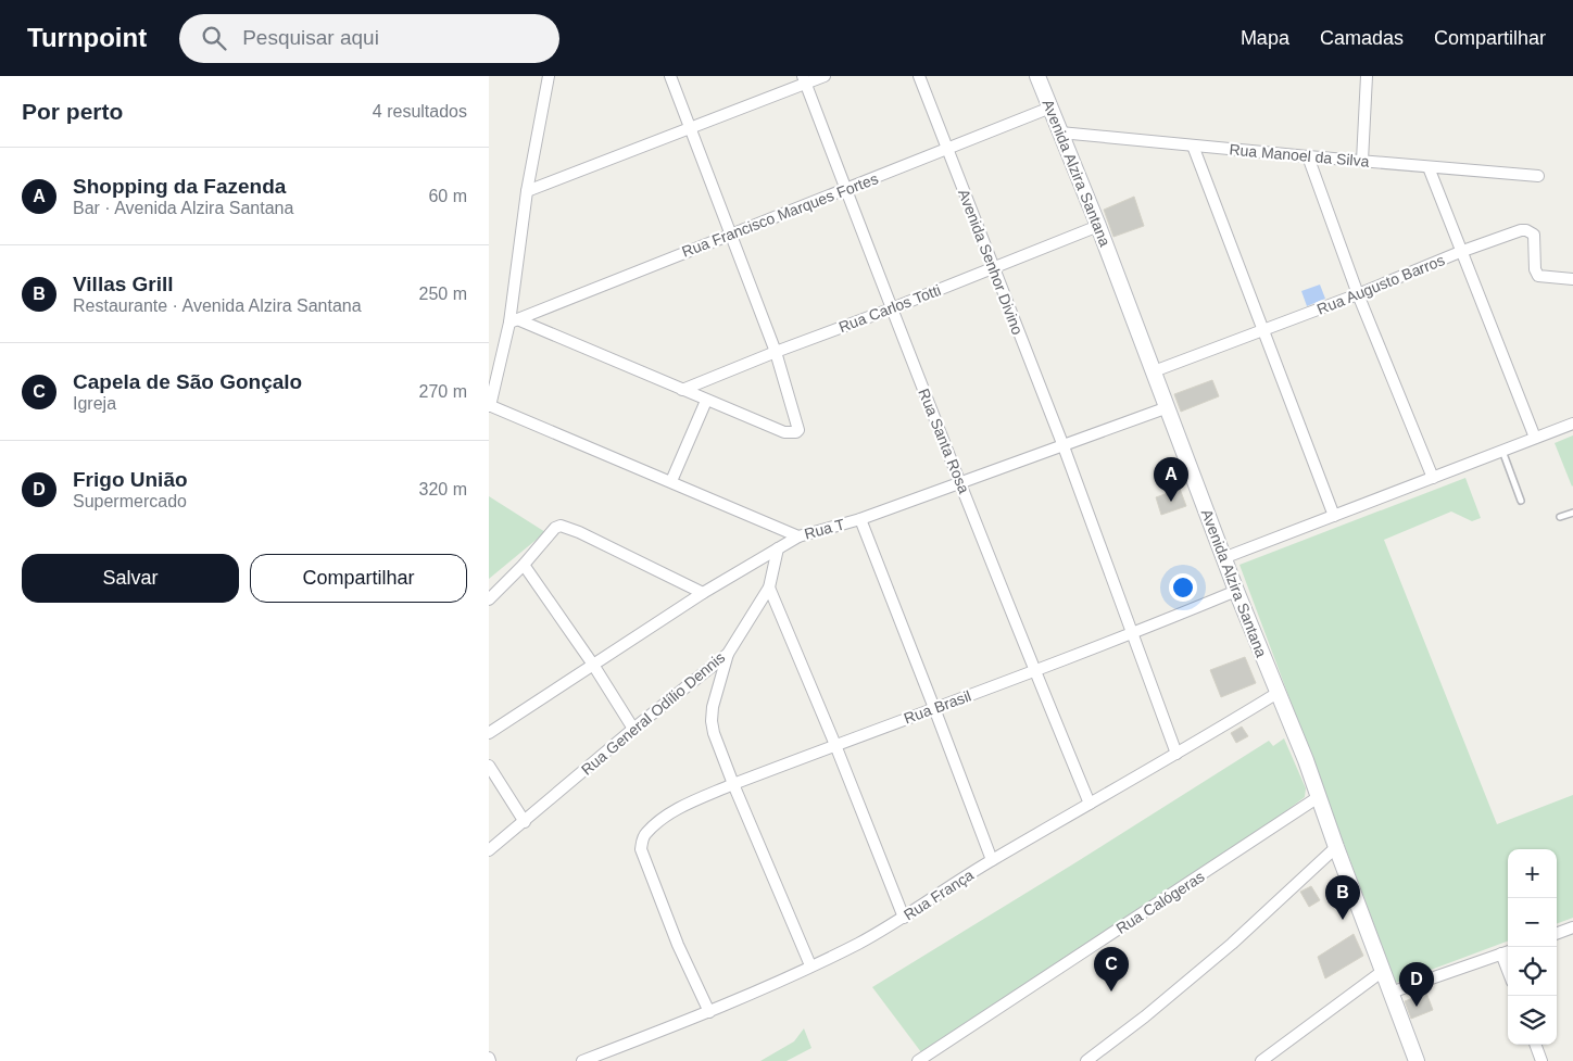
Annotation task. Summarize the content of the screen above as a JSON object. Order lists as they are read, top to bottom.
{
  "streets": {
    "main road": ["Avenida Alzira Santana"],
    "street": [
      "Rua Manoel da Silva",
      "Rua Francisco Marques Fortes",
      "Avenida Senhor Divino",
      "Rua Augusto Barros",
      "Rua Carlos Totti",
      "Rua Santa Rosa",
      "Rua T",
      "Rua Brasil",
      "Rua General Odílio Dennis",
      "Rua França",
      "Rua Calógeras"
    ]
  },
  "crossings": [
    ["Rua Manoel da Silva", "Avenida Alzira Santana"],
    ["Avenida Alzira Santana", "Rua Francisco Marques Fortes"],
    ["Avenida Alzira Santana", "Rua Augusto Barros"],
    ["Avenida Alzira Santana", "Rua Carlos Totti"],
    ["Avenida Alzira Santana", "Rua T"],
    ["Avenida Alzira Santana", "Rua Brasil"],
    ["Avenida Alzira Santana", "Rua França"],
    ["Avenida Alzira Santana", "Rua Calógeras"],
    ["Rua Francisco Marques Fortes", "Avenida Senhor Divino"],
    ["Rua Francisco Marques Fortes", "Rua Santa Rosa"],
    ["Avenida Senhor Divino", "Rua Carlos Totti"],
    ["Avenida Senhor Divino", "Rua T"],
    ["Avenida Senhor Divino", "Rua Brasil"],
    ["Avenida Senhor Divino", "Rua França"],
    ["Rua Carlos Totti", "Rua Santa Rosa"],
    ["Rua Santa Rosa", "Rua T"],
    ["Rua Santa Rosa", "Rua Brasil"],
    ["Rua Santa Rosa", "Rua França"],
    ["Rua Brasil", "Rua França"]
  ],
  "page": {
    "header": "Turnpoint",
    "search": "Pesquisar aqui",
    "nav": ["Mapa", "Camadas", "Compartilhar"],
    "heading": ["Por perto", "4 resultados"],
    "list": [
      {
        "mark": "A",
        "name": "Shopping da Fazenda",
        "note": "Bar · Avenida Alzira Santana",
        "value": "60 m"
      },
      {
        "mark": "B",
        "name": "Villas Grill",
        "note": "Restaurante · Avenida Alzira Santana",
        "value": "250 m"
      },
      {
        "mark": "C",
        "name": "Capela de São Gonçalo",
        "note": "Igreja",
        "value": "270 m"
      },
      {
        "mark": "D",
        "name": "Frigo União",
        "note": "Supermercado",
        "value": "320 m"
      }
    ],
    "pins": [
      "A",
      "B",
      "C",
      "D"
    ],
    "buttons": ["Salvar", "Compartilhar"],
    "map_buttons": ["+", "−"]
  }
}
